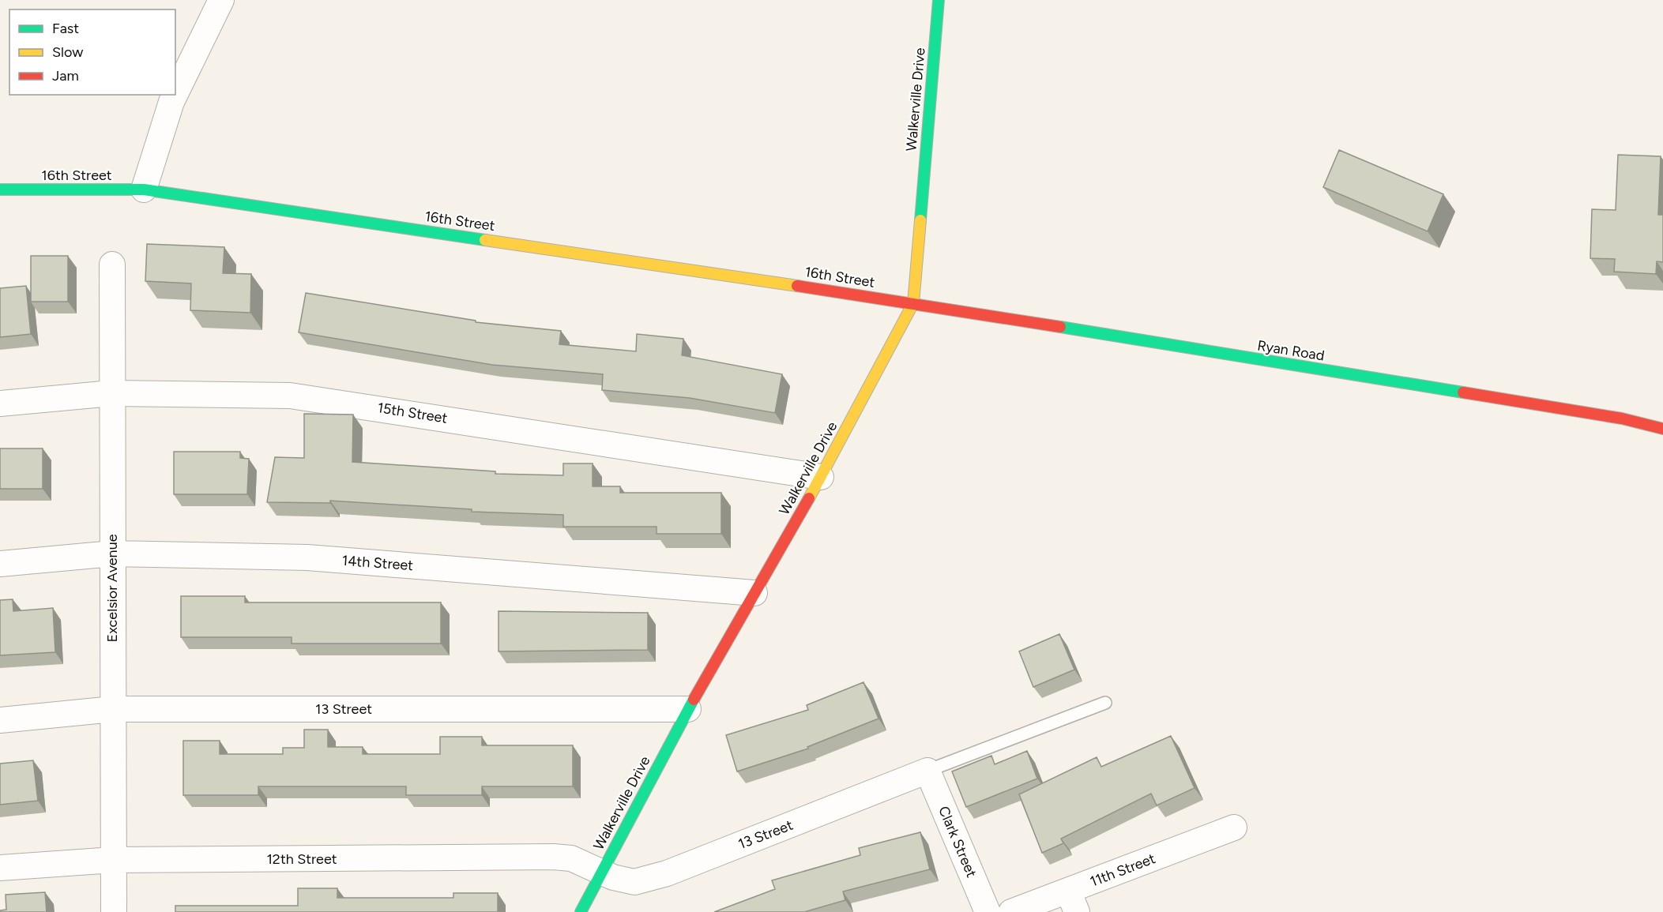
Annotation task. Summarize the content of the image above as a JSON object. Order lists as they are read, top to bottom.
{
  "streets": {
    "street": [
      "Walkerville Drive",
      "16th Street",
      "Ryan Road",
      "15th Street",
      "14th Street",
      "Excelsior Avenue",
      "13 Street",
      "Clark Street",
      "12th Street",
      "11th Street"
    ]
  },
  "crossings": [
    ["Walkerville Drive", "16th Street"],
    ["Walkerville Drive", "Ryan Road"],
    ["Walkerville Drive", "15th Street"],
    ["Walkerville Drive", "14th Street"],
    ["Walkerville Drive", "13 Street"],
    ["Walkerville Drive", "12th Street"],
    ["16th Street", "Ryan Road"],
    ["15th Street", "Excelsior Avenue"],
    ["14th Street", "Excelsior Avenue"],
    ["Excelsior Avenue", "13 Street"],
    ["Excelsior Avenue", "12th Street"],
    ["13 Street", "Clark Street"],
    ["13 Street", "12th Street"]
  ],
  "legend": ["Fast", "Slow", "Jam"]
}
